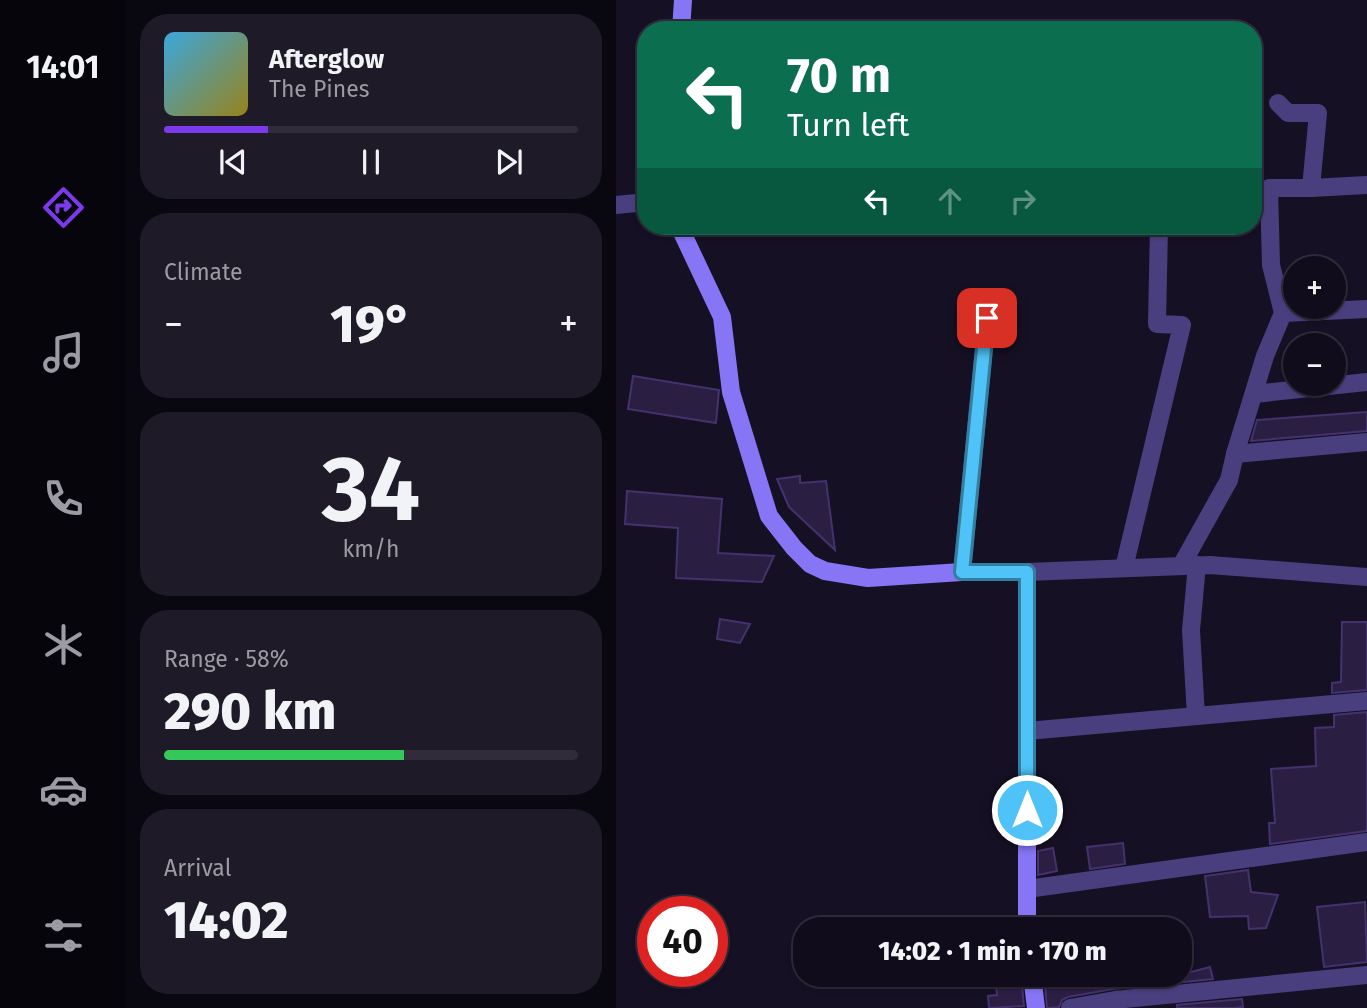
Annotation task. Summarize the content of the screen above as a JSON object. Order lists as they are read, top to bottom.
{
  "page": {
    "tabs": "14:01",
    "turn": ["70 m", "Turn left"],
    "song": ["Afterglow", "The Pines"],
    "tile": [
      "Climate",
      ["34", "km/h"],
      ["Range · 58%", "290 km"],
      ["Arrival", "14:02"]
    ],
    "map_buttons": ["+", "−"],
    "heat": ["−", "19°", "+"],
    "limit": "40",
    "trip": "14:02 · 1 min · 170 m"
  }
}
